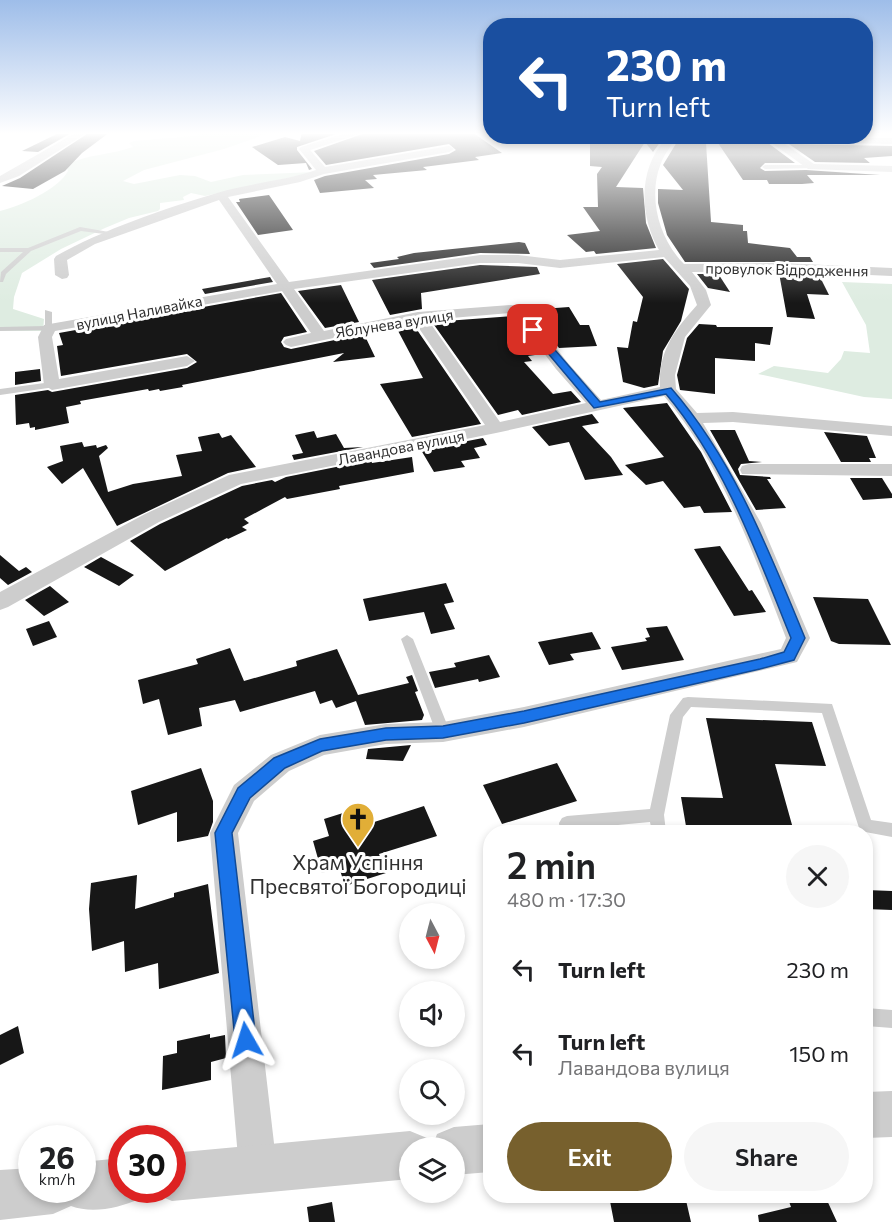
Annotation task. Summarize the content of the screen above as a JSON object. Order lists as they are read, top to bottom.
{
  "streets": {
    "street": [
      "провулок Відродження",
      "вулиця Наливайка",
      "Яблунева вулиця",
      "Лавандова вулиця"
    ]
  },
  "crossings": [
    ["Яблунева вулиця", "Лавандова вулиця"]
  ],
  "places": {
    "church": ["Храм Успіння Пресвятої Богородиці"]
  },
  "north": "bottom",
  "page": {
    "turn": ["230 m", "Turn left"],
    "heading": ["2 min", "480 m · 17:30"],
    "list": [
      {
        "name": "Turn left",
        "value": "230 m"
      },
      {
        "name": "Turn left",
        "note": "Лавандова вулиця",
        "value": "150 m"
      }
    ],
    "buttons": ["Exit", "Share"],
    "speed": "26 km/h",
    "limit": "30"
  }
}
